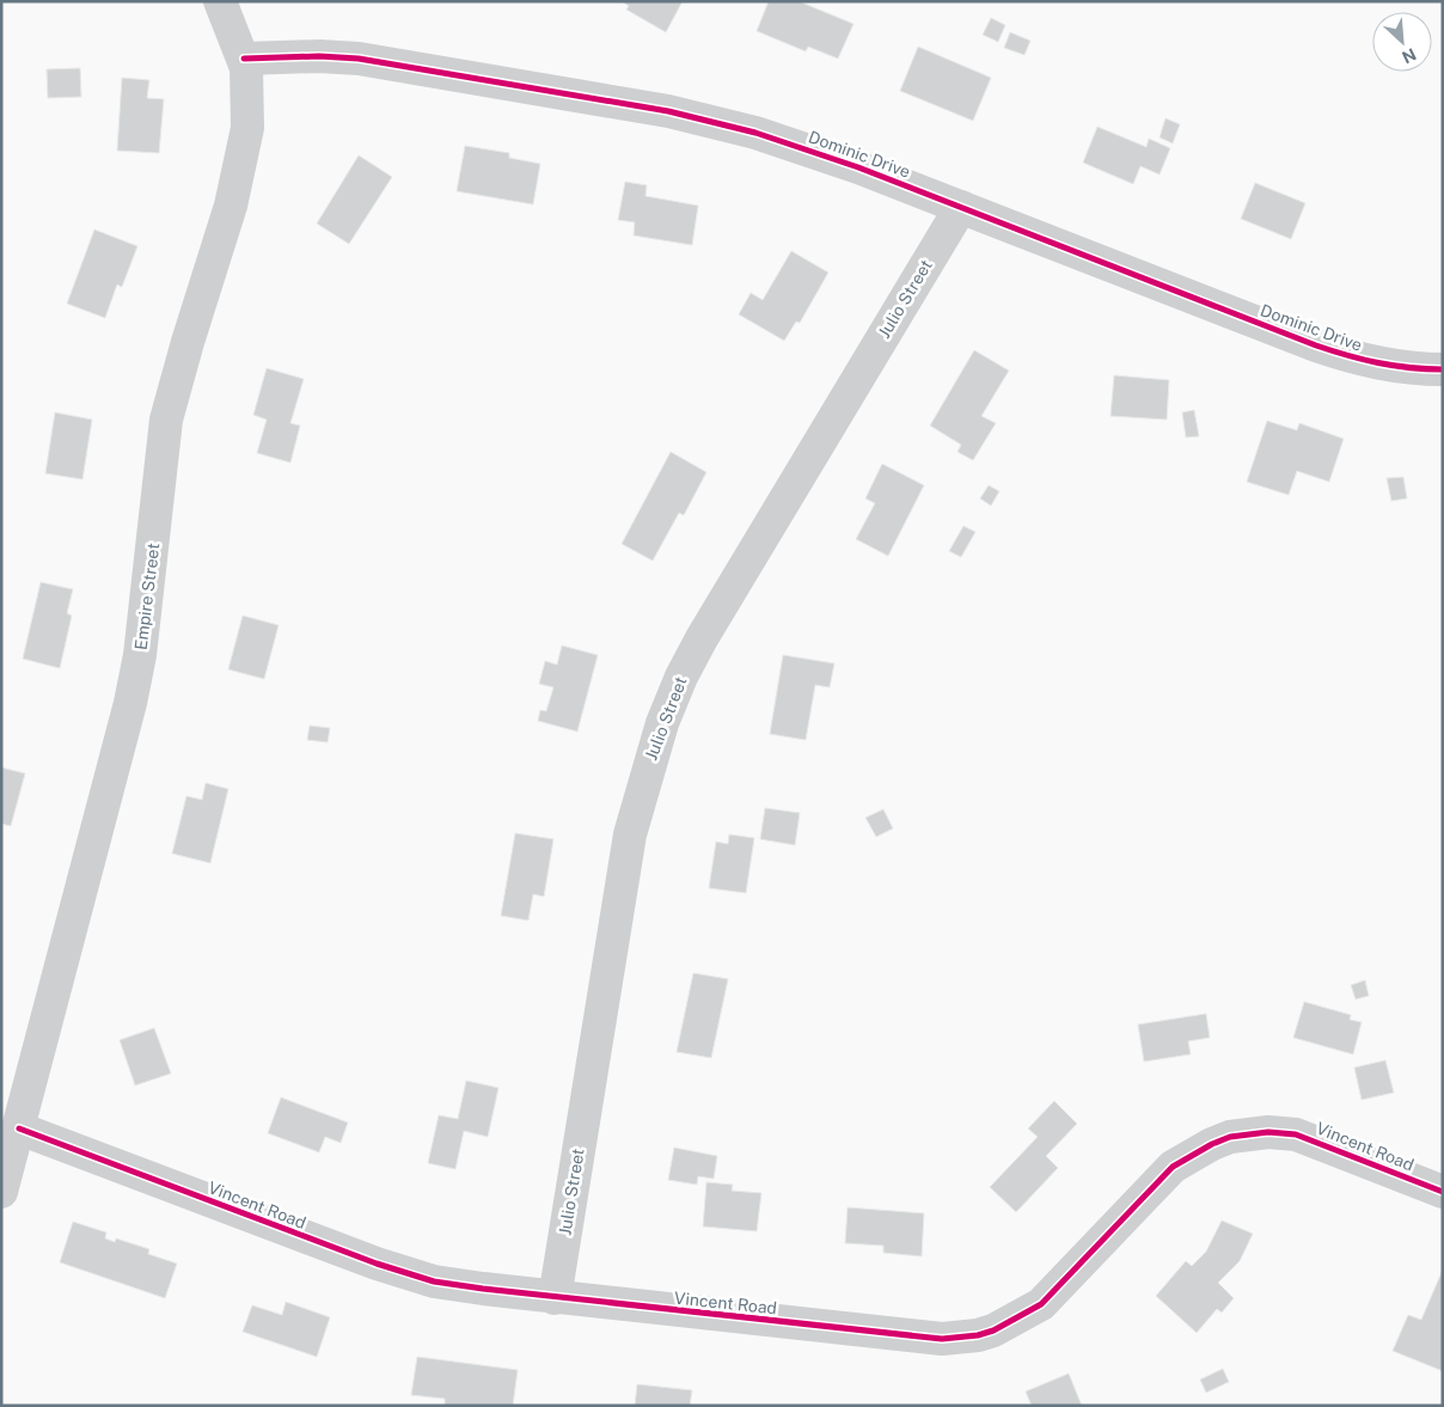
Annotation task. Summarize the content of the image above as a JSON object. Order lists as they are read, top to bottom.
{
  "streets": {
    "street": [
      "Dominic Drive",
      "Julio Street",
      "Empire Street",
      "Vincent Road"
    ]
  },
  "crossings": [
    ["Dominic Drive", "Julio Street"],
    ["Dominic Drive", "Empire Street"],
    ["Julio Street", "Vincent Road"],
    ["Empire Street", "Vincent Road"]
  ],
  "north": "bottom right"
}
